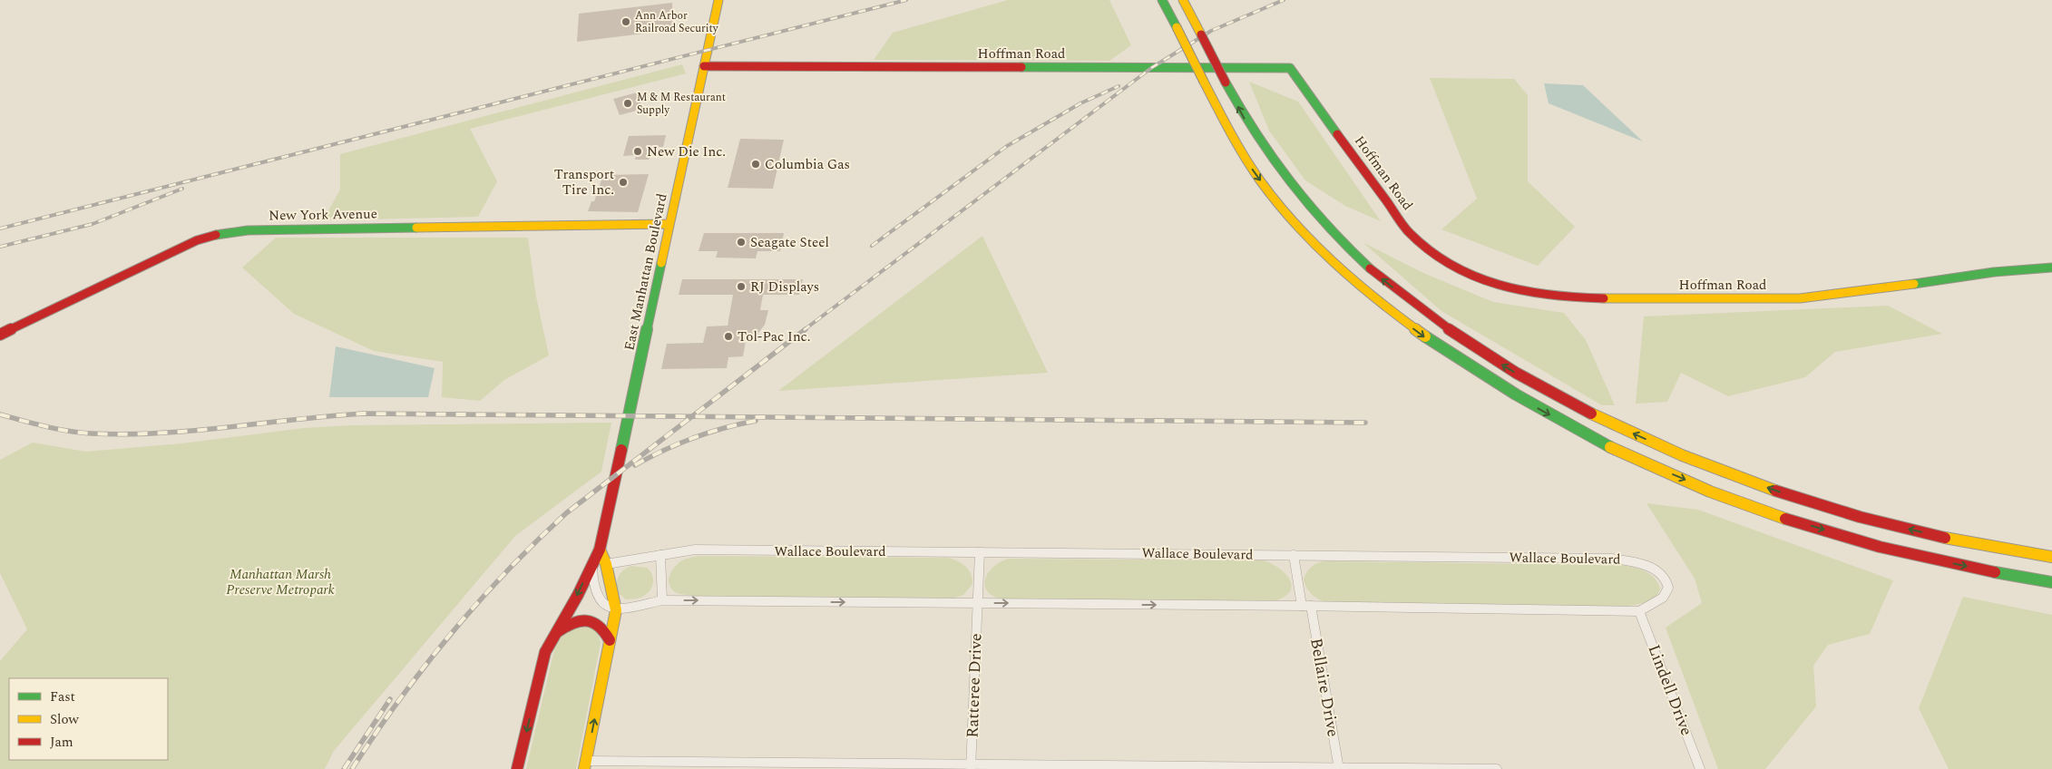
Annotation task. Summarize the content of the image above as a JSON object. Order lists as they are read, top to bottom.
{
  "streets": {
    "main road": ["Hoffman Road", "New York Avenue", "East Manhattan Boulevard"],
    "street": [
      "Wallace Boulevard",
      "Ratteree Drive",
      "Bellaire Drive",
      "Lindell Drive"
    ]
  },
  "crossings": [
    ["Hoffman Road", "East Manhattan Boulevard"],
    ["New York Avenue", "East Manhattan Boulevard"],
    ["Wallace Boulevard", "Ratteree Drive"],
    ["Wallace Boulevard", "Bellaire Drive"],
    ["Wallace Boulevard", "Lindell Drive"]
  ],
  "parks": ["Manhattan Marsh Preserve Metropark"],
  "places": [
    "Ann Arbor Railroad Security",
    "M & M Restaurant Supply",
    "New Die Inc.",
    "Columbia Gas",
    "Transport Tire Inc.",
    "Seagate Steel",
    "RJ Displays",
    "Tol-Pac Inc."
  ],
  "legend": ["Fast", "Slow", "Jam"]
}
